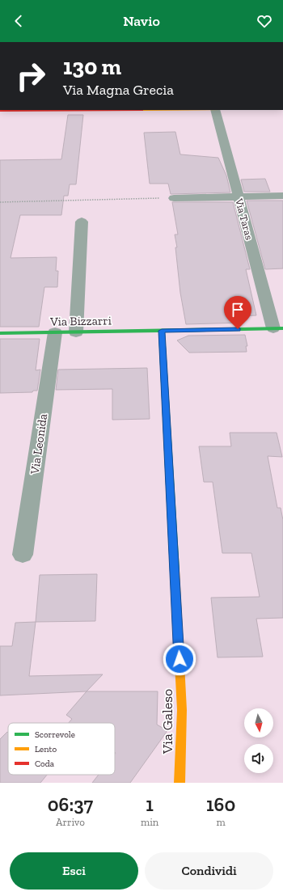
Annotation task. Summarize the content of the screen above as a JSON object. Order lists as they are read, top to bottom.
{
  "streets": {
    "street": [
      "Via Taras",
      "Via Bizzarri",
      "Via Leonida",
      "Via Galeso"
    ]
  },
  "crossings": [
    ["Via Taras", "Via Bizzarri"],
    ["Via Bizzarri", "Via Leonida"],
    ["Via Bizzarri", "Via Galeso"]
  ],
  "legend": ["Scorrevole", "Lento", "Coda"],
  "north": "bottom",
  "page": {
    "header": "Navio",
    "turn": ["130 m", "Via Magna Grecia"],
    "eta": [
      "06:37",
      "Arrivo",
      "1",
      "min",
      "160",
      "m"
    ],
    "buttons": ["Esci", "Condividi"]
  }
}
